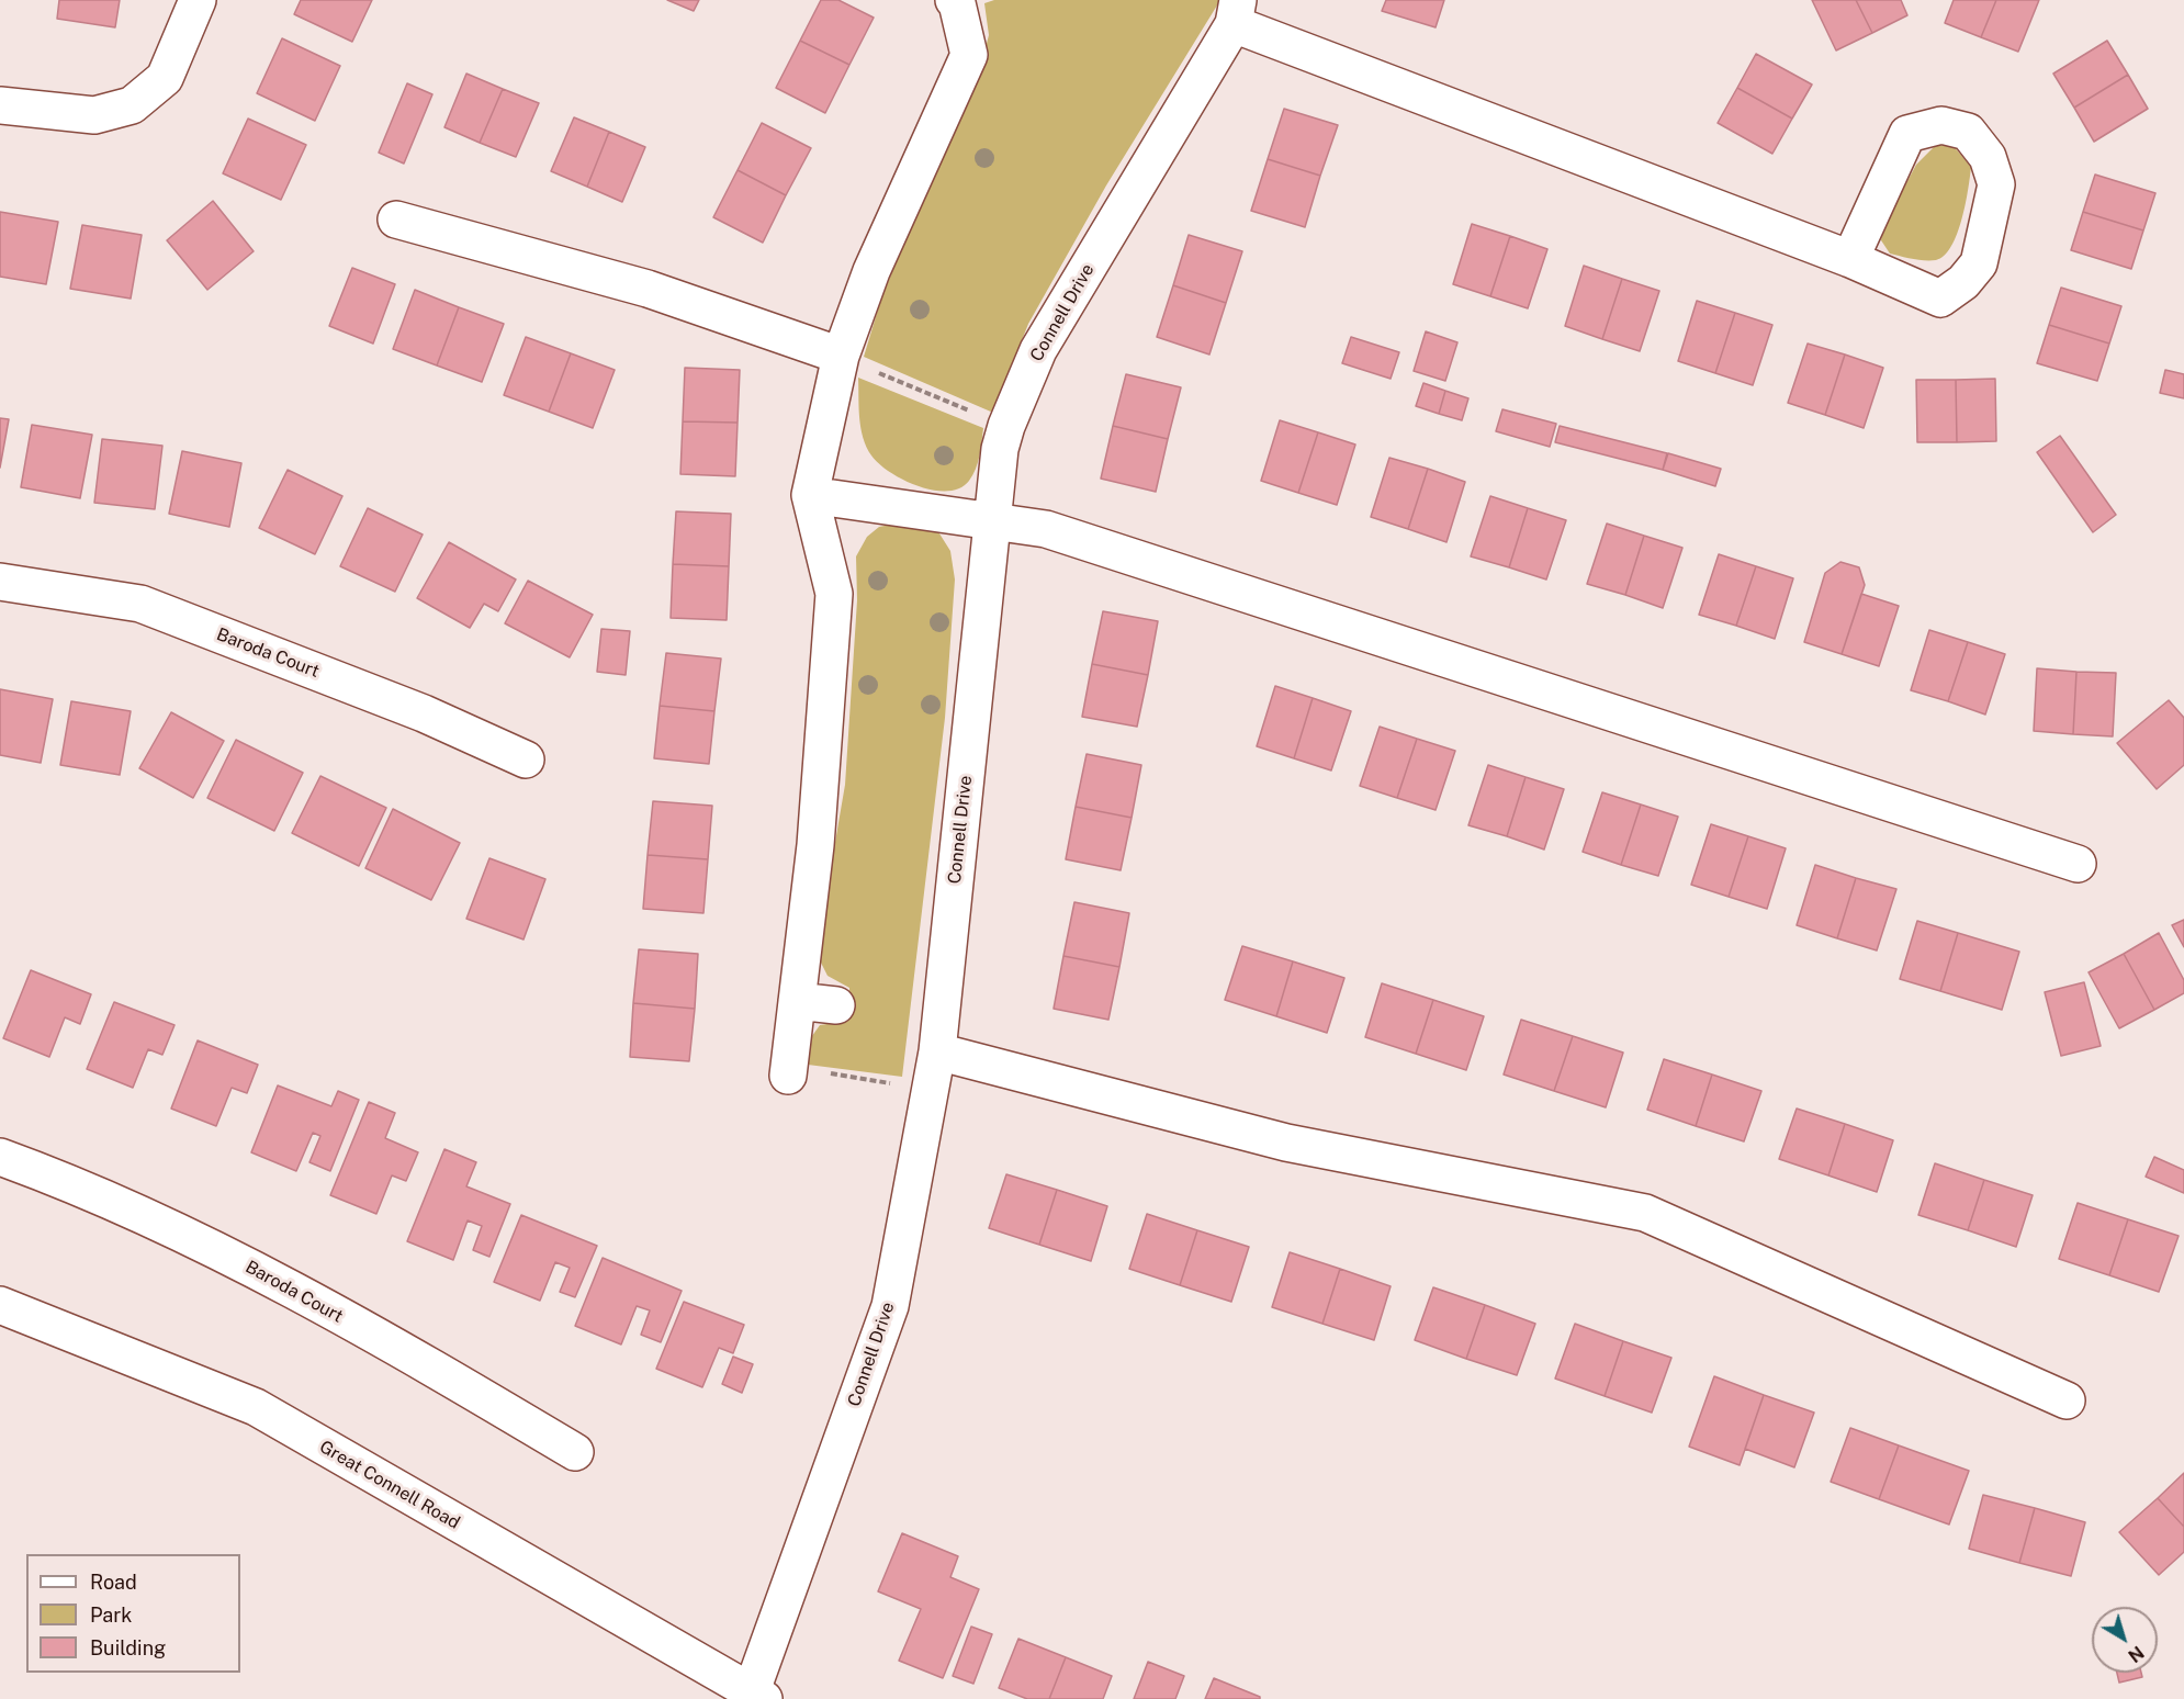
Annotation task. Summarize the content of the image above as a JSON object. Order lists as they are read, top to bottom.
{
  "streets": {
    "street": ["Connell Drive", "Baroda Court", "Great Connell Road"]
  },
  "crossings": [
    ["Connell Drive", "Great Connell Road"]
  ],
  "legend": ["Road", "Park", "Building"],
  "north": "bottom right"
}
